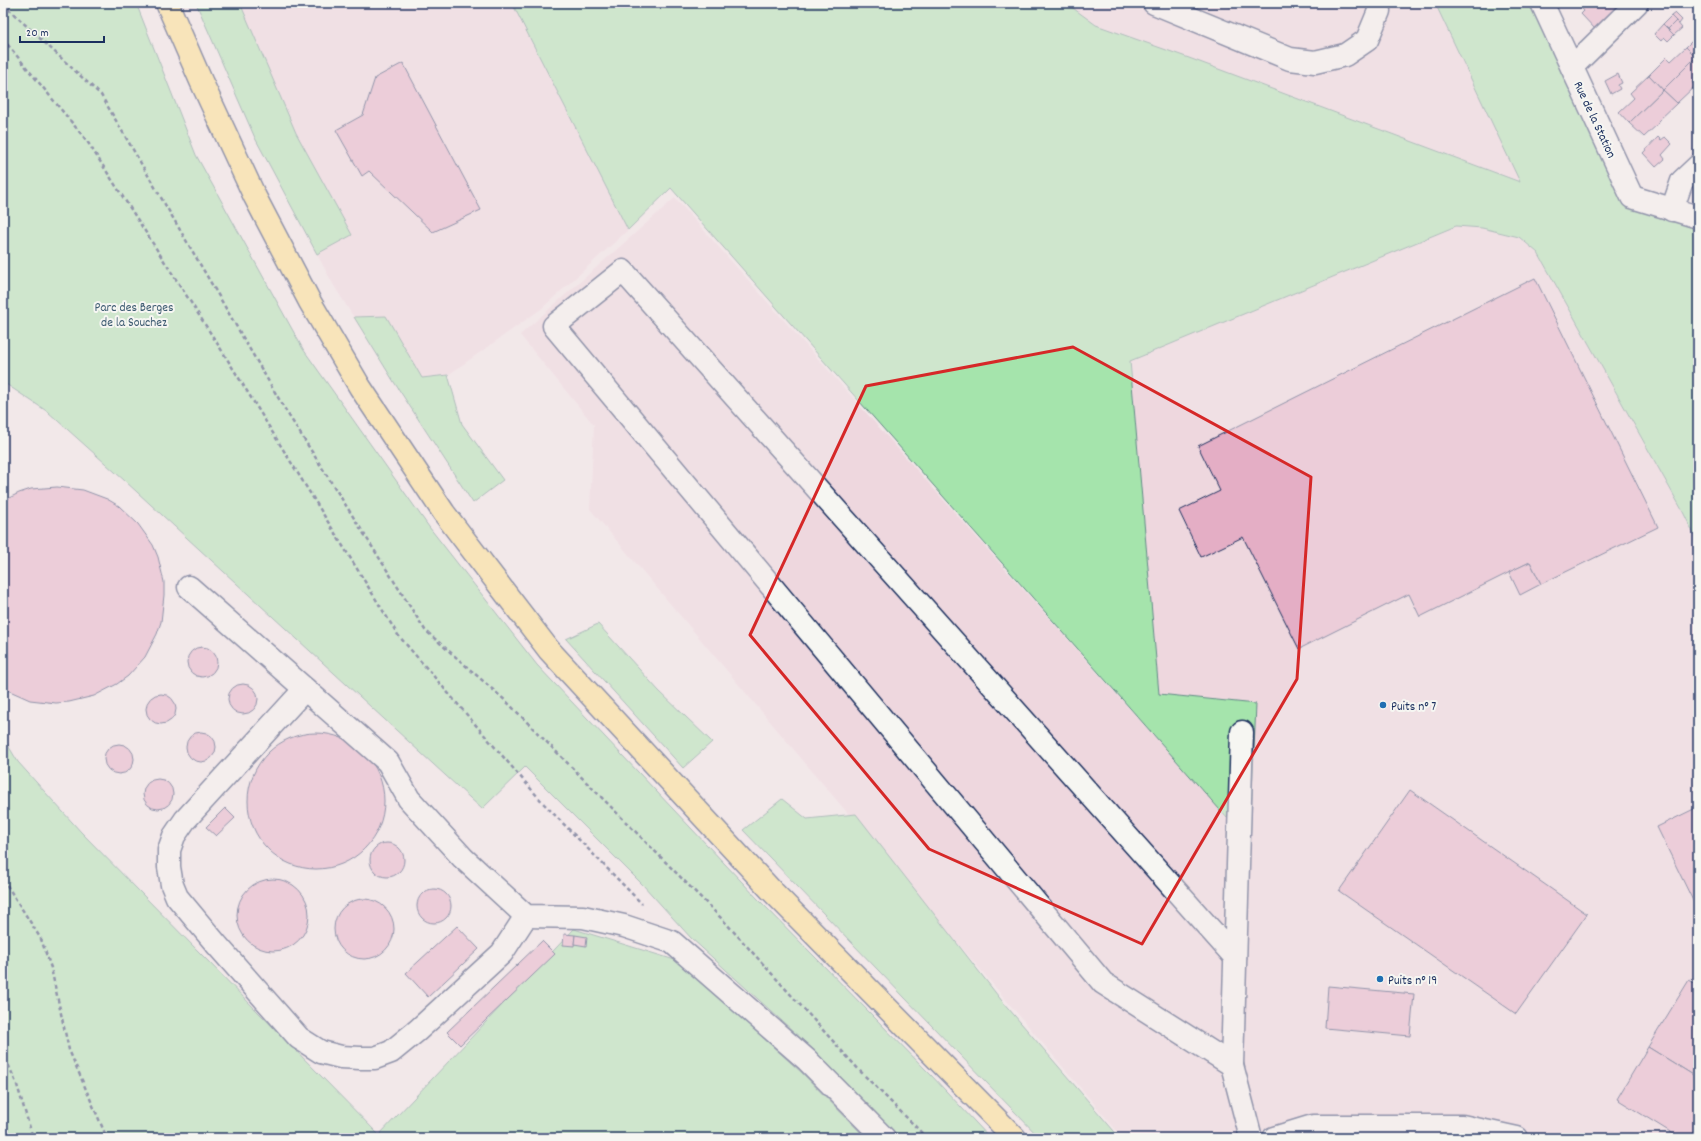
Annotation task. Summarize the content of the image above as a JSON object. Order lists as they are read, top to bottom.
{
  "streets": {
    "street": ["Rue de la Station"]
  },
  "parks": ["Parc des Berges de la Souchez"],
  "places": ["Puits n° 7", "Puits n° 19"],
  "scale_bar": "20 m"
}
